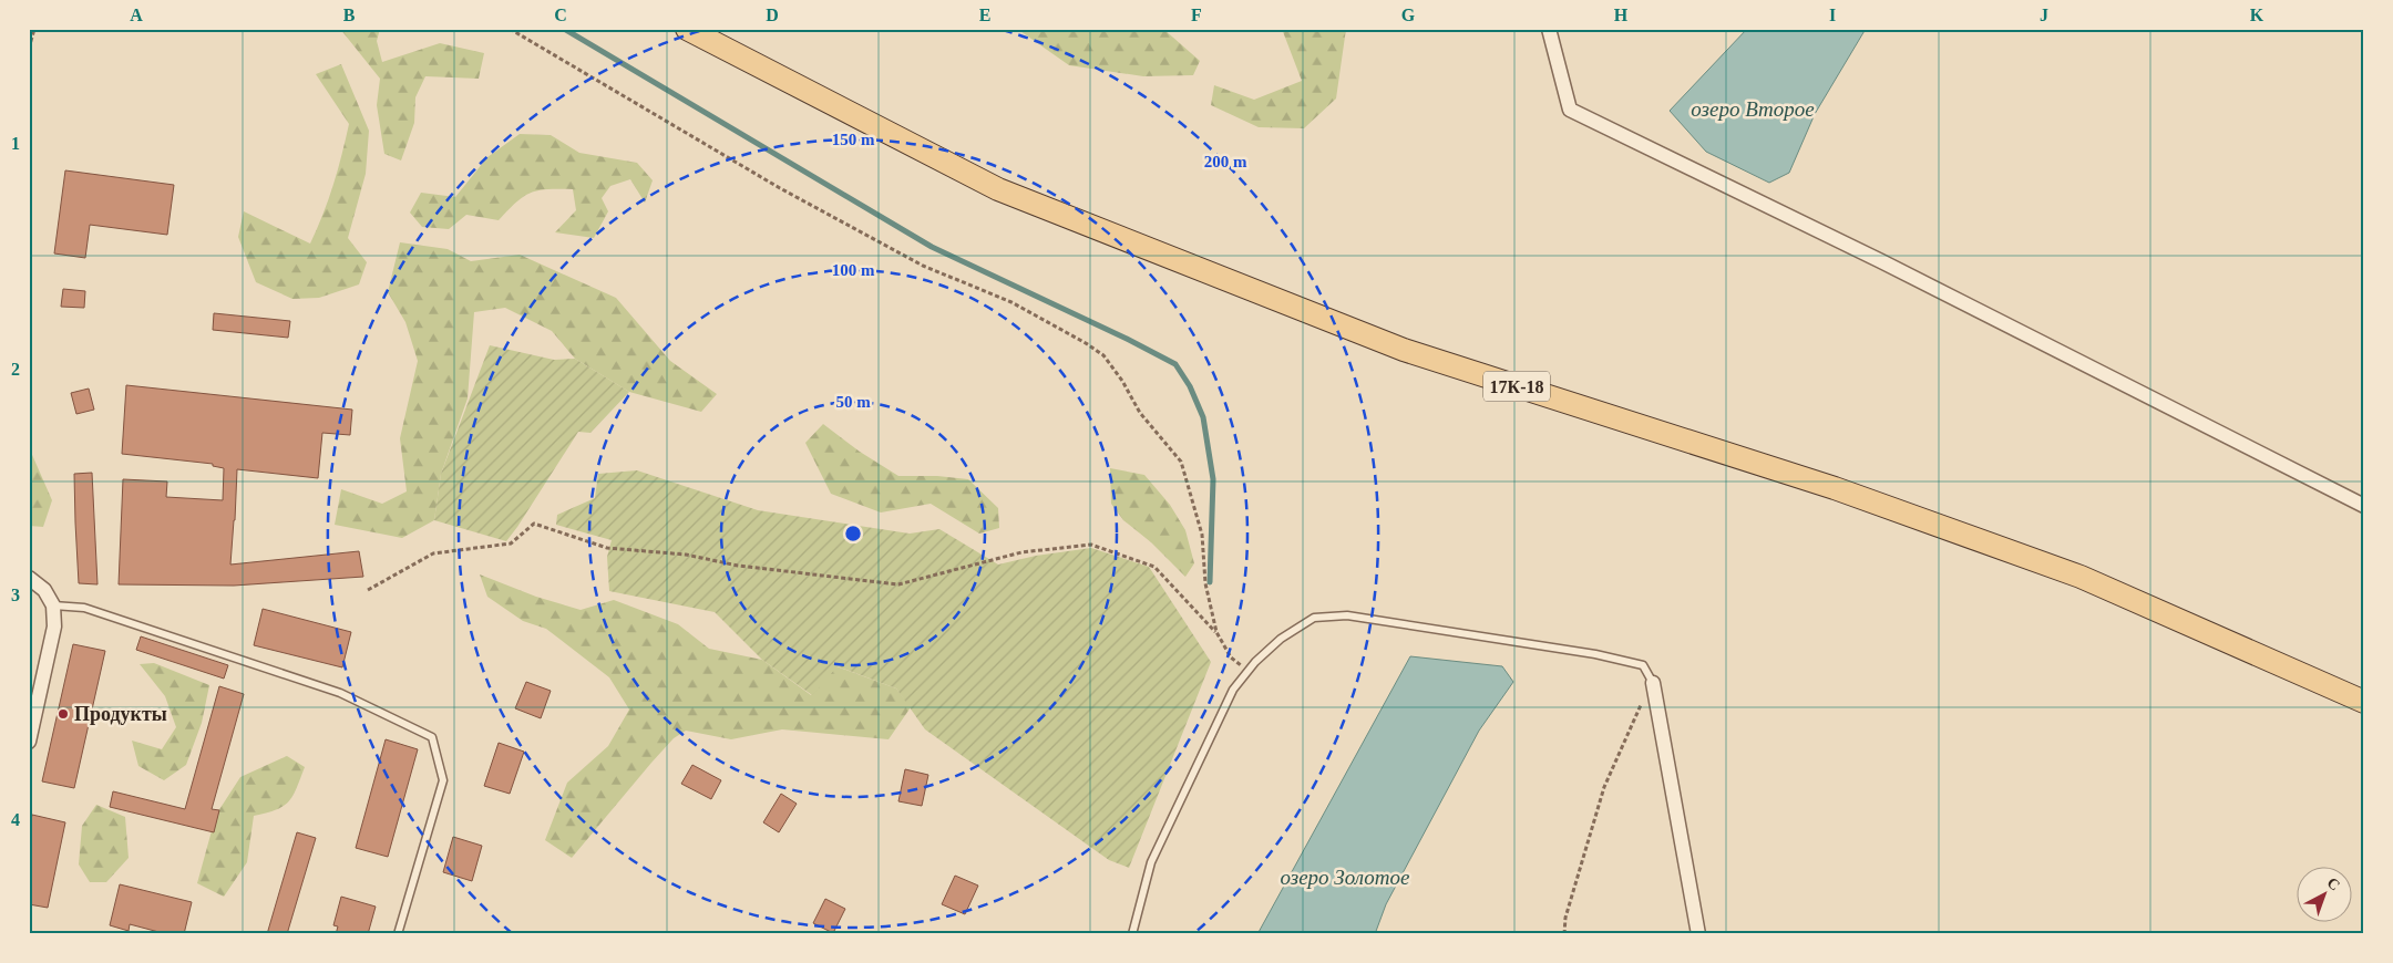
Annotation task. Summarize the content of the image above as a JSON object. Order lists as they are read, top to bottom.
{
  "streets": {
    "main road": ["17К-18"]
  },
  "water": ["озеро Второе", "озеро Золотое"],
  "places": ["Продукты"],
  "north": "top right",
  "grid": {
    "columns": [
      "A",
      "B",
      "C",
      "D",
      "E",
      "F",
      "G",
      "H",
      "I",
      "J",
      "K"
    ],
    "rows": [
      "1",
      "2",
      "3",
      "4"
    ]
  },
  "rings": [
    "150 m",
    "200 m",
    "100 m",
    "50 m"
  ]
}
